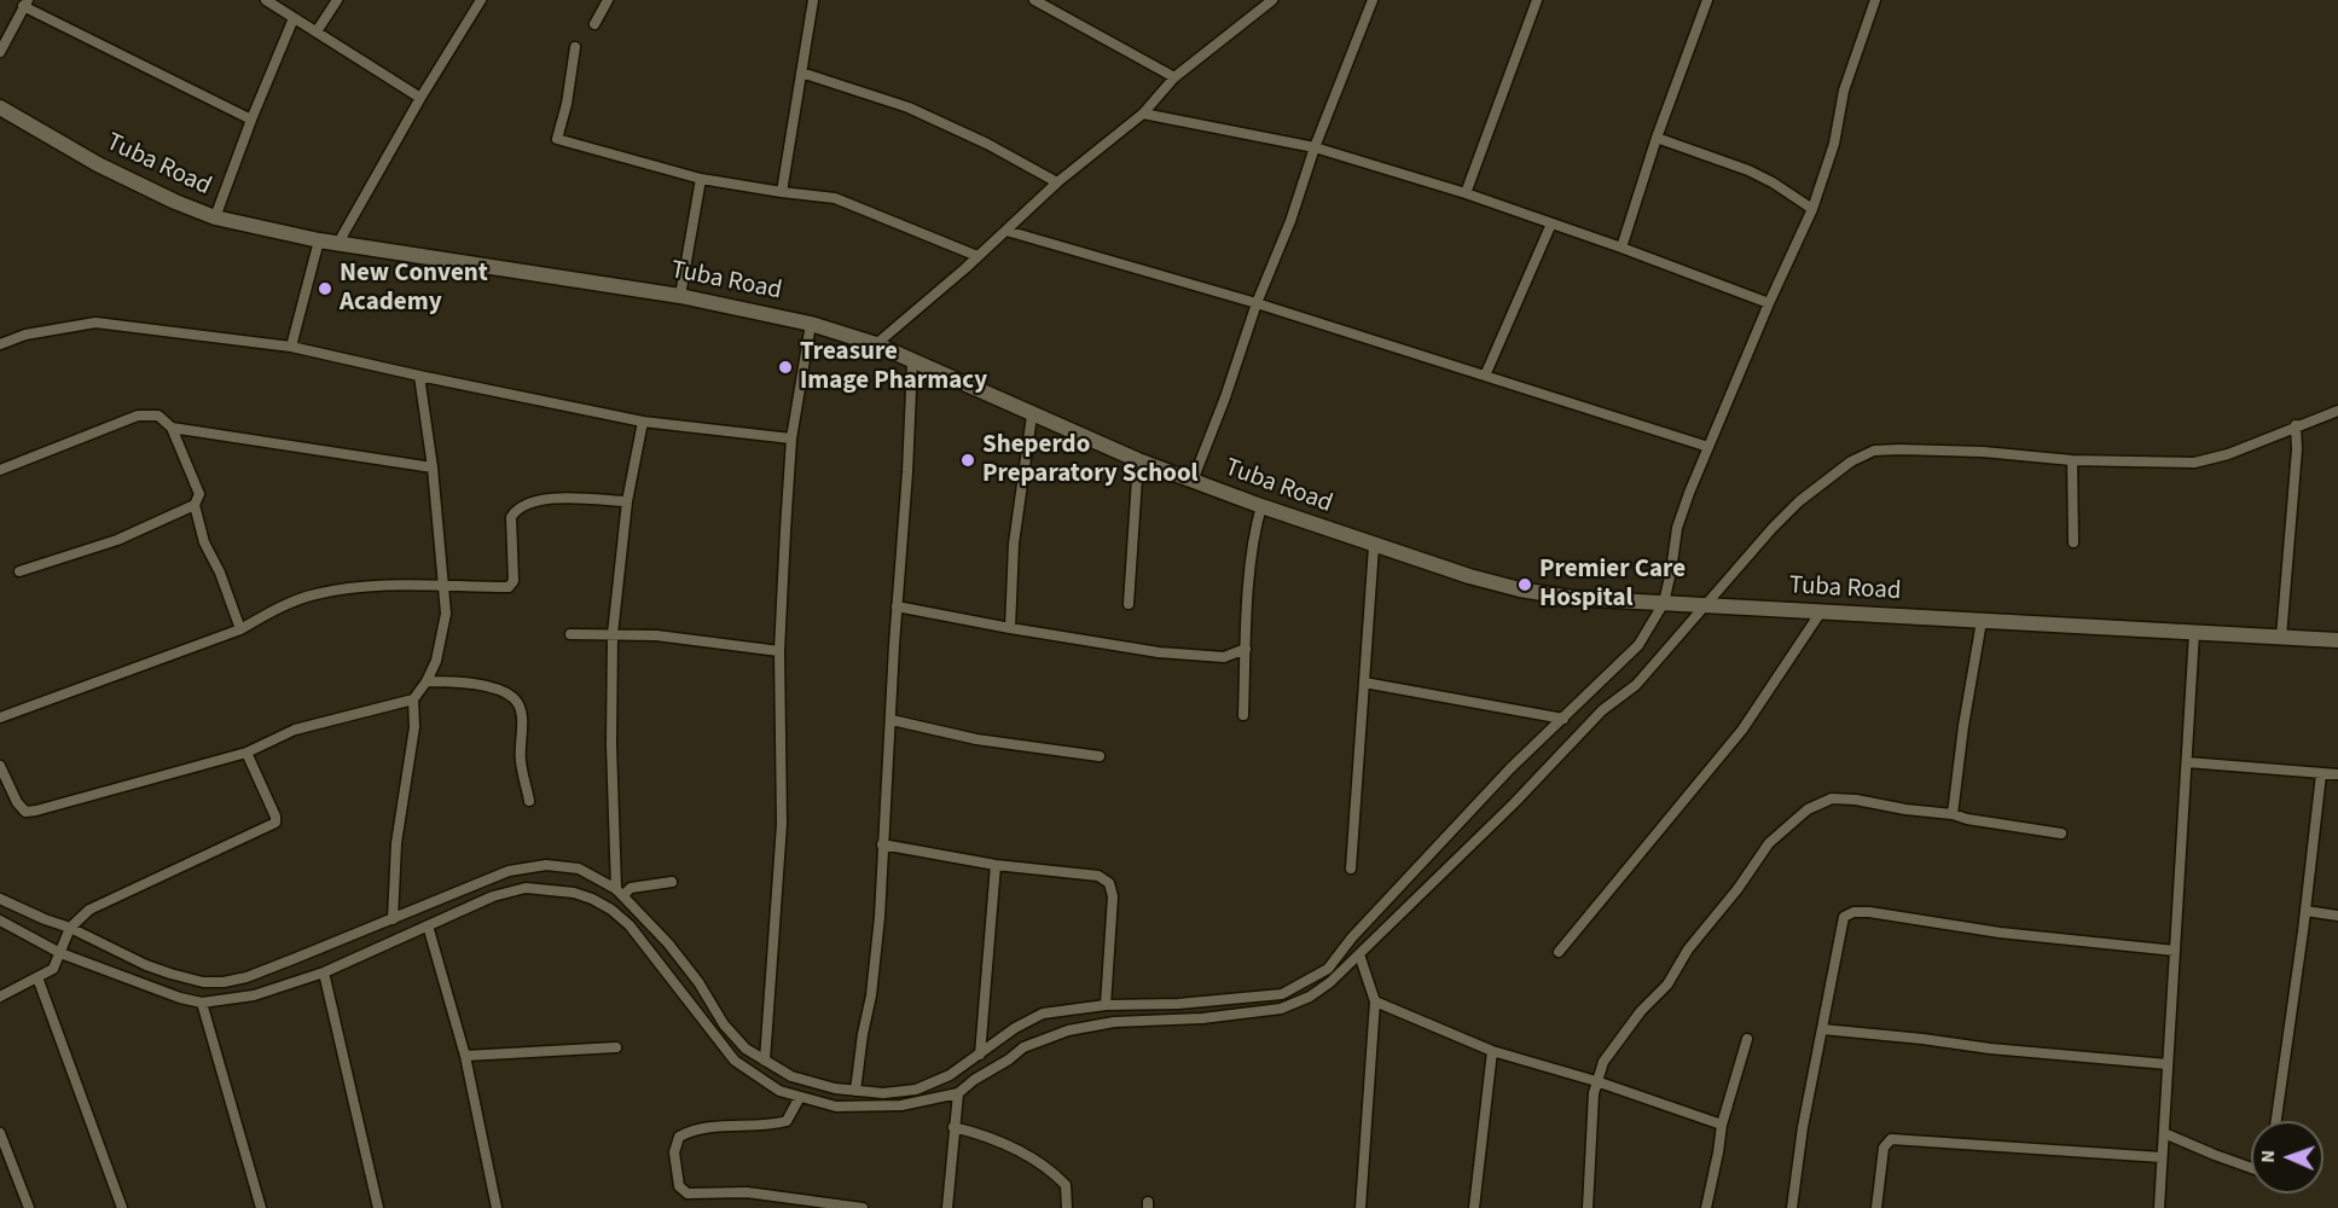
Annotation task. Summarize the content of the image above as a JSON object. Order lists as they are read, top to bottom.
{
  "streets": {
    "street": ["Tuba Road"]
  },
  "places": [
    "New Convent Academy",
    "Treasure Image Pharmacy",
    "Sheperdo Preparatory School",
    "Premier Care Hospital"
  ],
  "north": "left"
}
